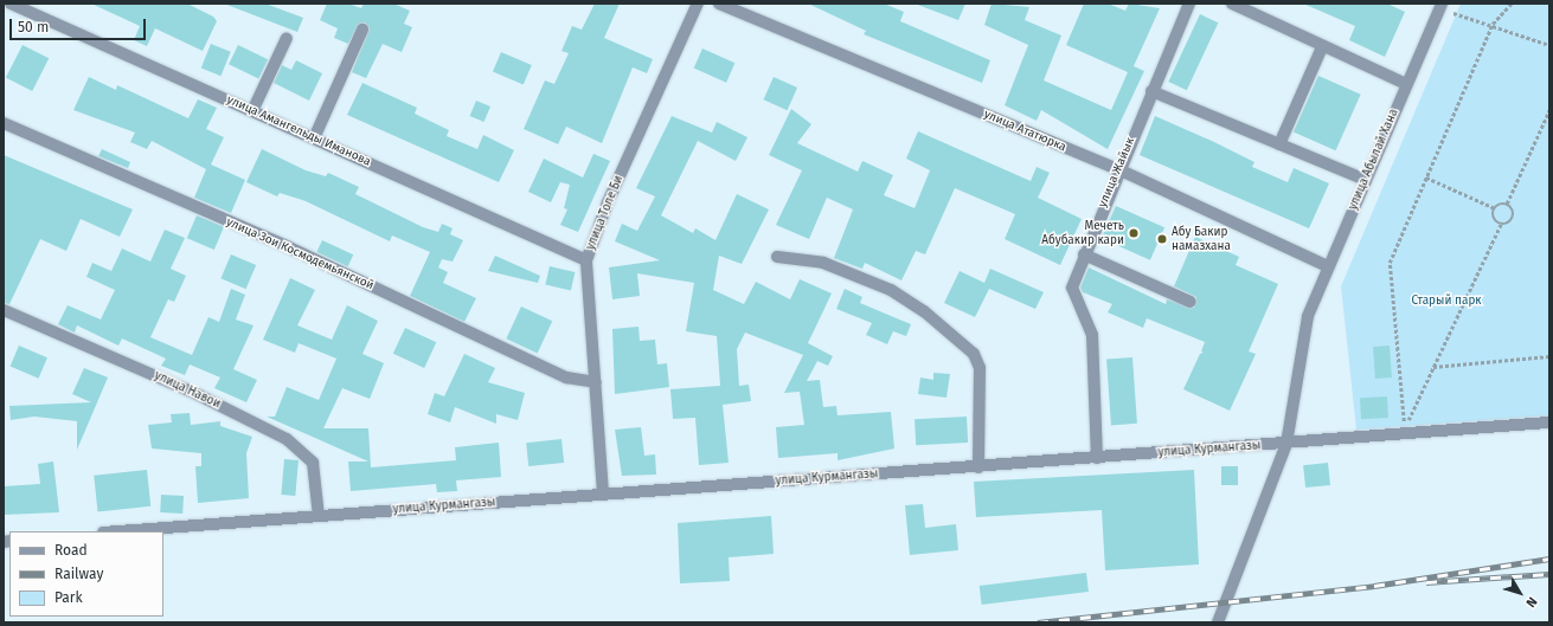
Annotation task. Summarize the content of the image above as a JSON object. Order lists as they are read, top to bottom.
{
  "streets": {
    "street": [
      "улица Амангельды Иманова",
      "улица Ататюрка",
      "улица Абылай Хана",
      "улица Жайык",
      "улица Толе Би",
      "улица Зои Космодемьянской",
      "улица Навои",
      "улица Курмангазы"
    ]
  },
  "crossings": [
    ["улица Амангельды Иманова", "улица Толе Би"],
    ["улица Ататюрка", "улица Абылай Хана"],
    ["улица Ататюрка", "улица Жайык"],
    ["улица Абылай Хана", "улица Курмангазы"],
    ["улица Жайык", "улица Курмангазы"],
    ["улица Толе Би", "улица Зои Космодемьянской"],
    ["улица Толе Би", "улица Курмангазы"],
    ["улица Навои", "улица Курмангазы"]
  ],
  "parks": ["Старый парк"],
  "places": ["Мечеть Абубакир кари", "Абу Бакир намазхана"],
  "legend": ["Road", "Railway", "Park"],
  "scale_bar": "50 m",
  "north": "bottom right"
}
